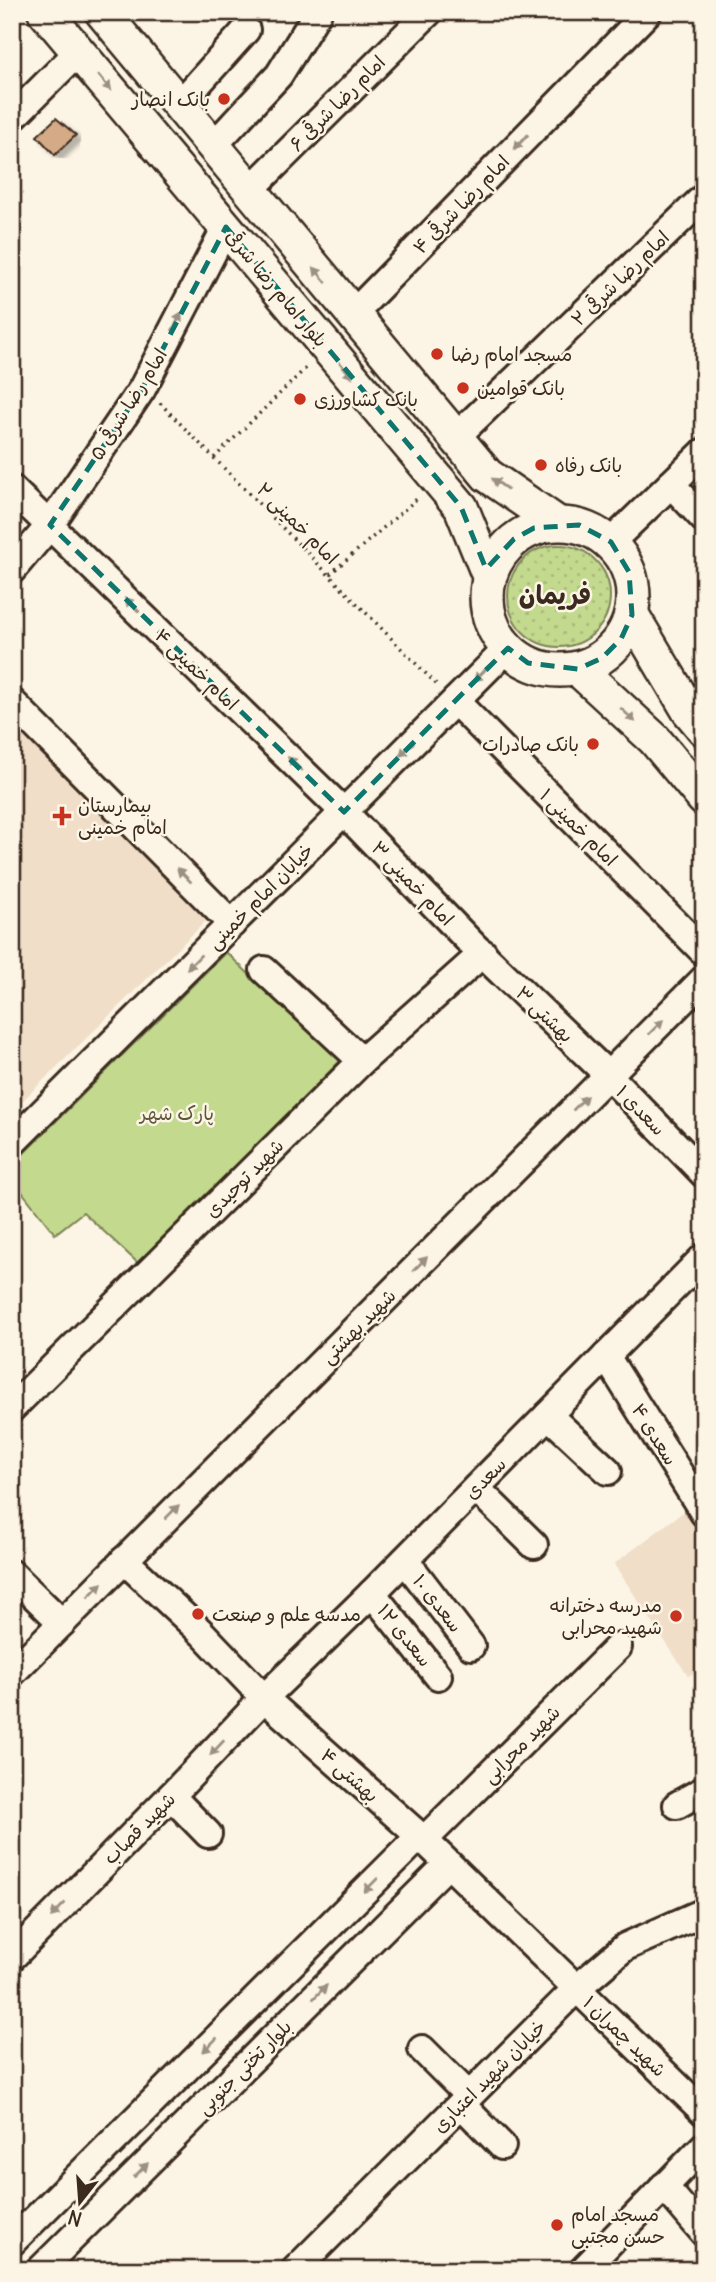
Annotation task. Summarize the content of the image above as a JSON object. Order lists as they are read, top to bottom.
{
  "streets": {
    "main road": ["بلوار امام رضا شرقی"],
    "street": [
      "امام رضا شرقی ۶",
      "امام رضا شرقی ۴",
      "امام رضا شرقی ۲",
      "امام رضا شرقی ۵",
      "امام خمینی ۴",
      "امام خمینی ۱",
      "امام خمینی ۳",
      "خیابان امام خمینی",
      "بهشتی ۳",
      "سعدی ۱",
      "شهید توحیدی",
      "شهید بهشتی",
      "سعدی ۴",
      "سعدی",
      "سعدی ۱۰",
      "سعدی ۱۲",
      "شهید محرابی",
      "بهشتی ۴",
      "شهید قصاب",
      "شهید چمران ۱",
      "بلوار تختی جنوبی",
      "خیابان شهید اعتباری"
    ],
    "path": ["امام خمینی ۲"]
  },
  "crossings": [
    ["بلوار امام رضا شرقی", "امام رضا شرقی ۵"],
    ["بلوار امام رضا شرقی", "خیابان امام خمینی"],
    ["امام رضا شرقی ۵", "امام خمینی ۲"],
    ["امام رضا شرقی ۵", "امام خمینی ۴"],
    ["امام خمینی ۴", "امام خمینی ۳"],
    ["امام خمینی ۴", "خیابان امام خمینی"],
    ["امام خمینی ۱", "خیابان امام خمینی"],
    ["امام خمینی ۳", "خیابان امام خمینی"],
    ["امام خمینی ۳", "بهشتی ۳"],
    ["امام خمینی ۳", "شهید توحیدی"],
    ["بهشتی ۳", "سعدی ۱"],
    ["بهشتی ۳", "شهید توحیدی"],
    ["بهشتی ۳", "شهید بهشتی"],
    ["سعدی ۱", "شهید بهشتی"],
    ["شهید بهشتی", "بهشتی ۴"],
    ["سعدی ۴", "سعدی"],
    ["سعدی", "سعدی ۱۰"],
    ["سعدی", "سعدی ۱۲"],
    ["سعدی", "بهشتی ۴"],
    ["سعدی", "شهید قصاب"],
    ["شهید محرابی", "بهشتی ۴"],
    ["شهید محرابی", "بلوار تختی جنوبی"],
    ["بهشتی ۴", "شهید قصاب"],
    ["بهشتی ۴", "شهید چمران ۱"],
    ["بهشتی ۴", "بلوار تختی جنوبی"],
    ["بهشتی ۴", "خیابان شهید اعتباری"],
    ["شهید چمران ۱", "خیابان شهید اعتباری"]
  ],
  "one_way": [
    "امام رضا شرقی ۵",
    "خیابان امام خمینی",
    "شهید بهشتی",
    "شهید قصاب"
  ],
  "districts": ["فریمان"],
  "parks": ["پارک شهر"],
  "places": {
    "other": [
      "بانک انصار",
      "مسجد امام رضا",
      "بانک قوامین",
      "بانک کشاورزی",
      "بانک رفاه",
      "بانک صادرات",
      "مدسه علم و صنعت",
      "مدرسه دخترانه شهید محرابی",
      "مسجد امام حسن مجتبی"
    ],
    "health": ["بیمارستان امام خمینی"]
  },
  "north": "bottom"
}
